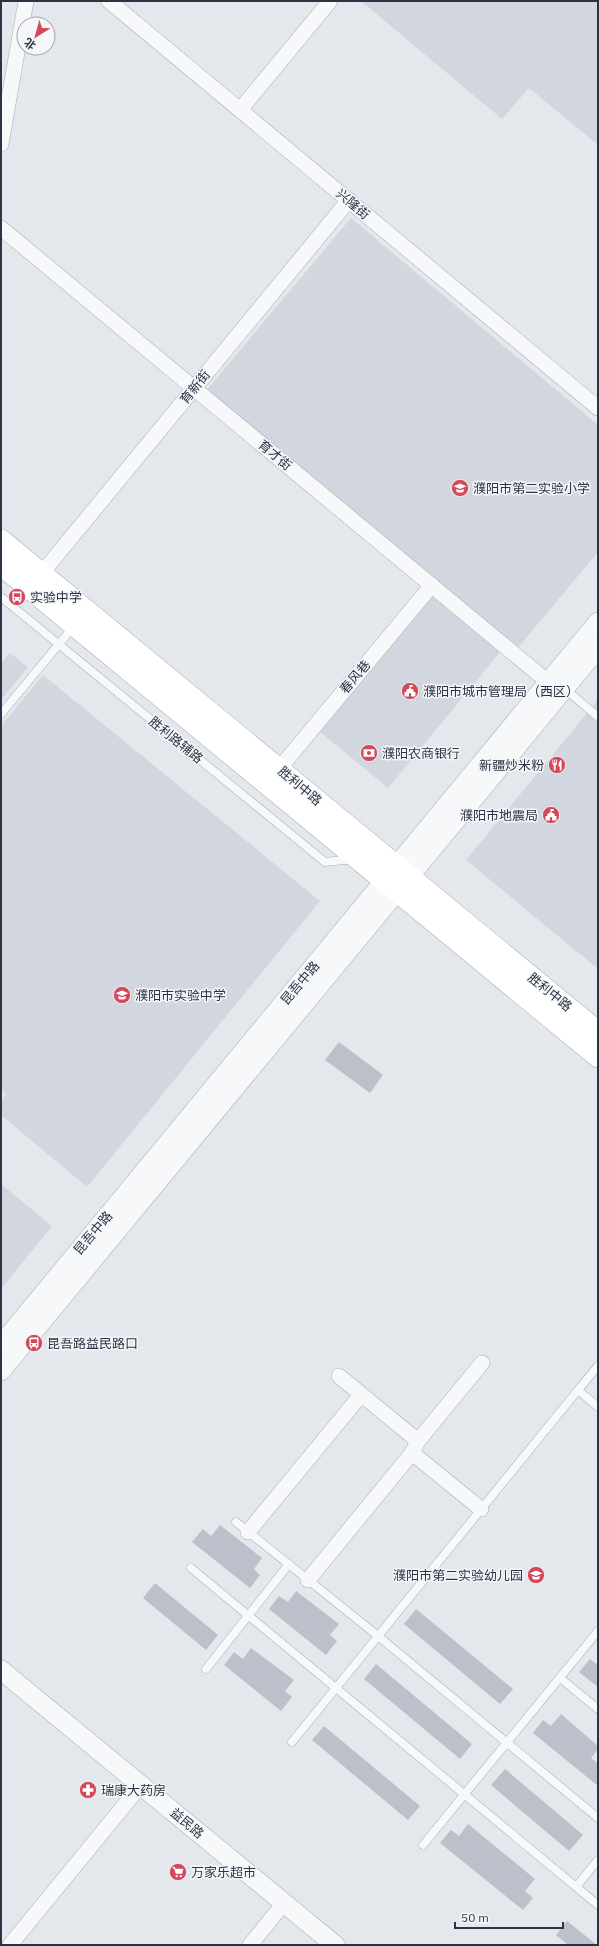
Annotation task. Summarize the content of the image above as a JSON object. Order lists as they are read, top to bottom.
{
  "streets": {
    "main road": ["胜利中路"],
    "street": [
      "兴隆街",
      "育新街",
      "育才街",
      "春风巷",
      "昆吾中路",
      "益民路"
    ],
    "lane": ["胜利路辅路"]
  },
  "crossings": [
    ["兴隆街", "育新街"],
    ["育新街", "育才街"],
    ["育新街", "胜利中路"],
    ["育才街", "春风巷"],
    ["育才街", "昆吾中路"],
    ["春风巷", "胜利中路"],
    ["胜利路辅路", "胜利中路"],
    ["胜利中路", "昆吾中路"]
  ],
  "places": {
    "school or university": ["濮阳市第二实验小学", "濮阳市实验中学", "濮阳市第二实验幼儿园"],
    "bus stop": ["实验中学", "昆吾路益民路口"],
    "public building": ["濮阳市城市管理局（西区）", "濮阳市地震局"],
    "bank": ["濮阳农商银行"],
    "restaurant": ["新疆炒米粉"],
    "pharmacy": ["瑞康大药房"],
    "supermarket": ["万家乐超市"]
  },
  "scale_bar": "50 m",
  "north": "bottom left"
}
